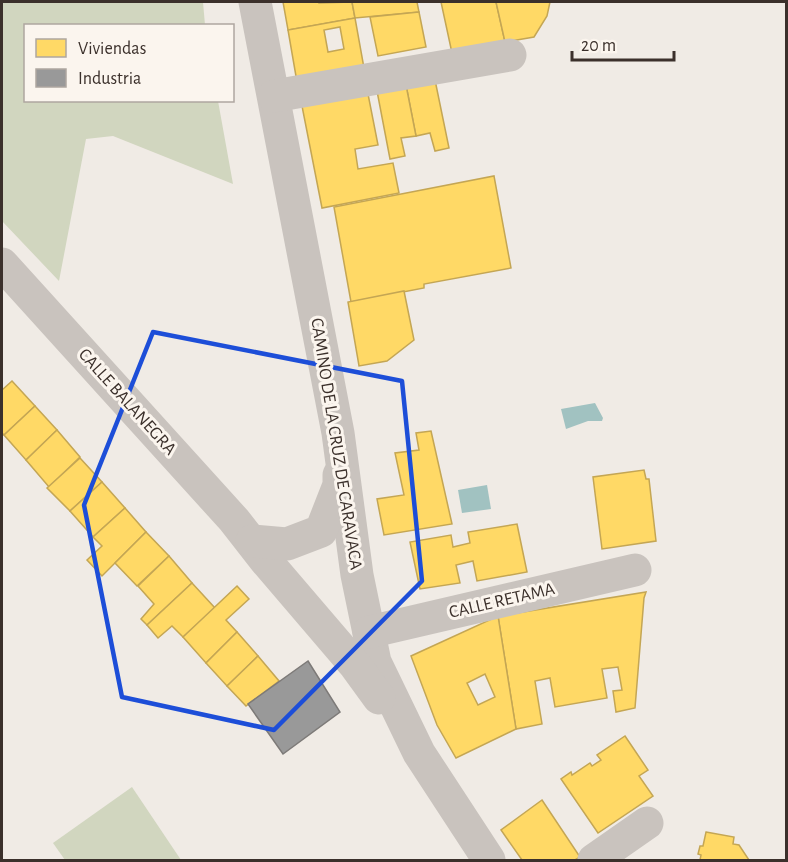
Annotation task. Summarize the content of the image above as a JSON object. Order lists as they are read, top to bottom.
{
  "streets": {
    "street": ["CALLE BALANEGRA", "CAMINO DE LA CRUZ DE CARAVACA", "CALLE RETAMA"]
  },
  "crossings": [
    ["CALLE BALANEGRA", "CAMINO DE LA CRUZ DE CARAVACA"],
    ["CAMINO DE LA CRUZ DE CARAVACA", "CALLE RETAMA"]
  ],
  "legend": ["Viviendas", "Industria"],
  "scale_bar": "20 m"
}
